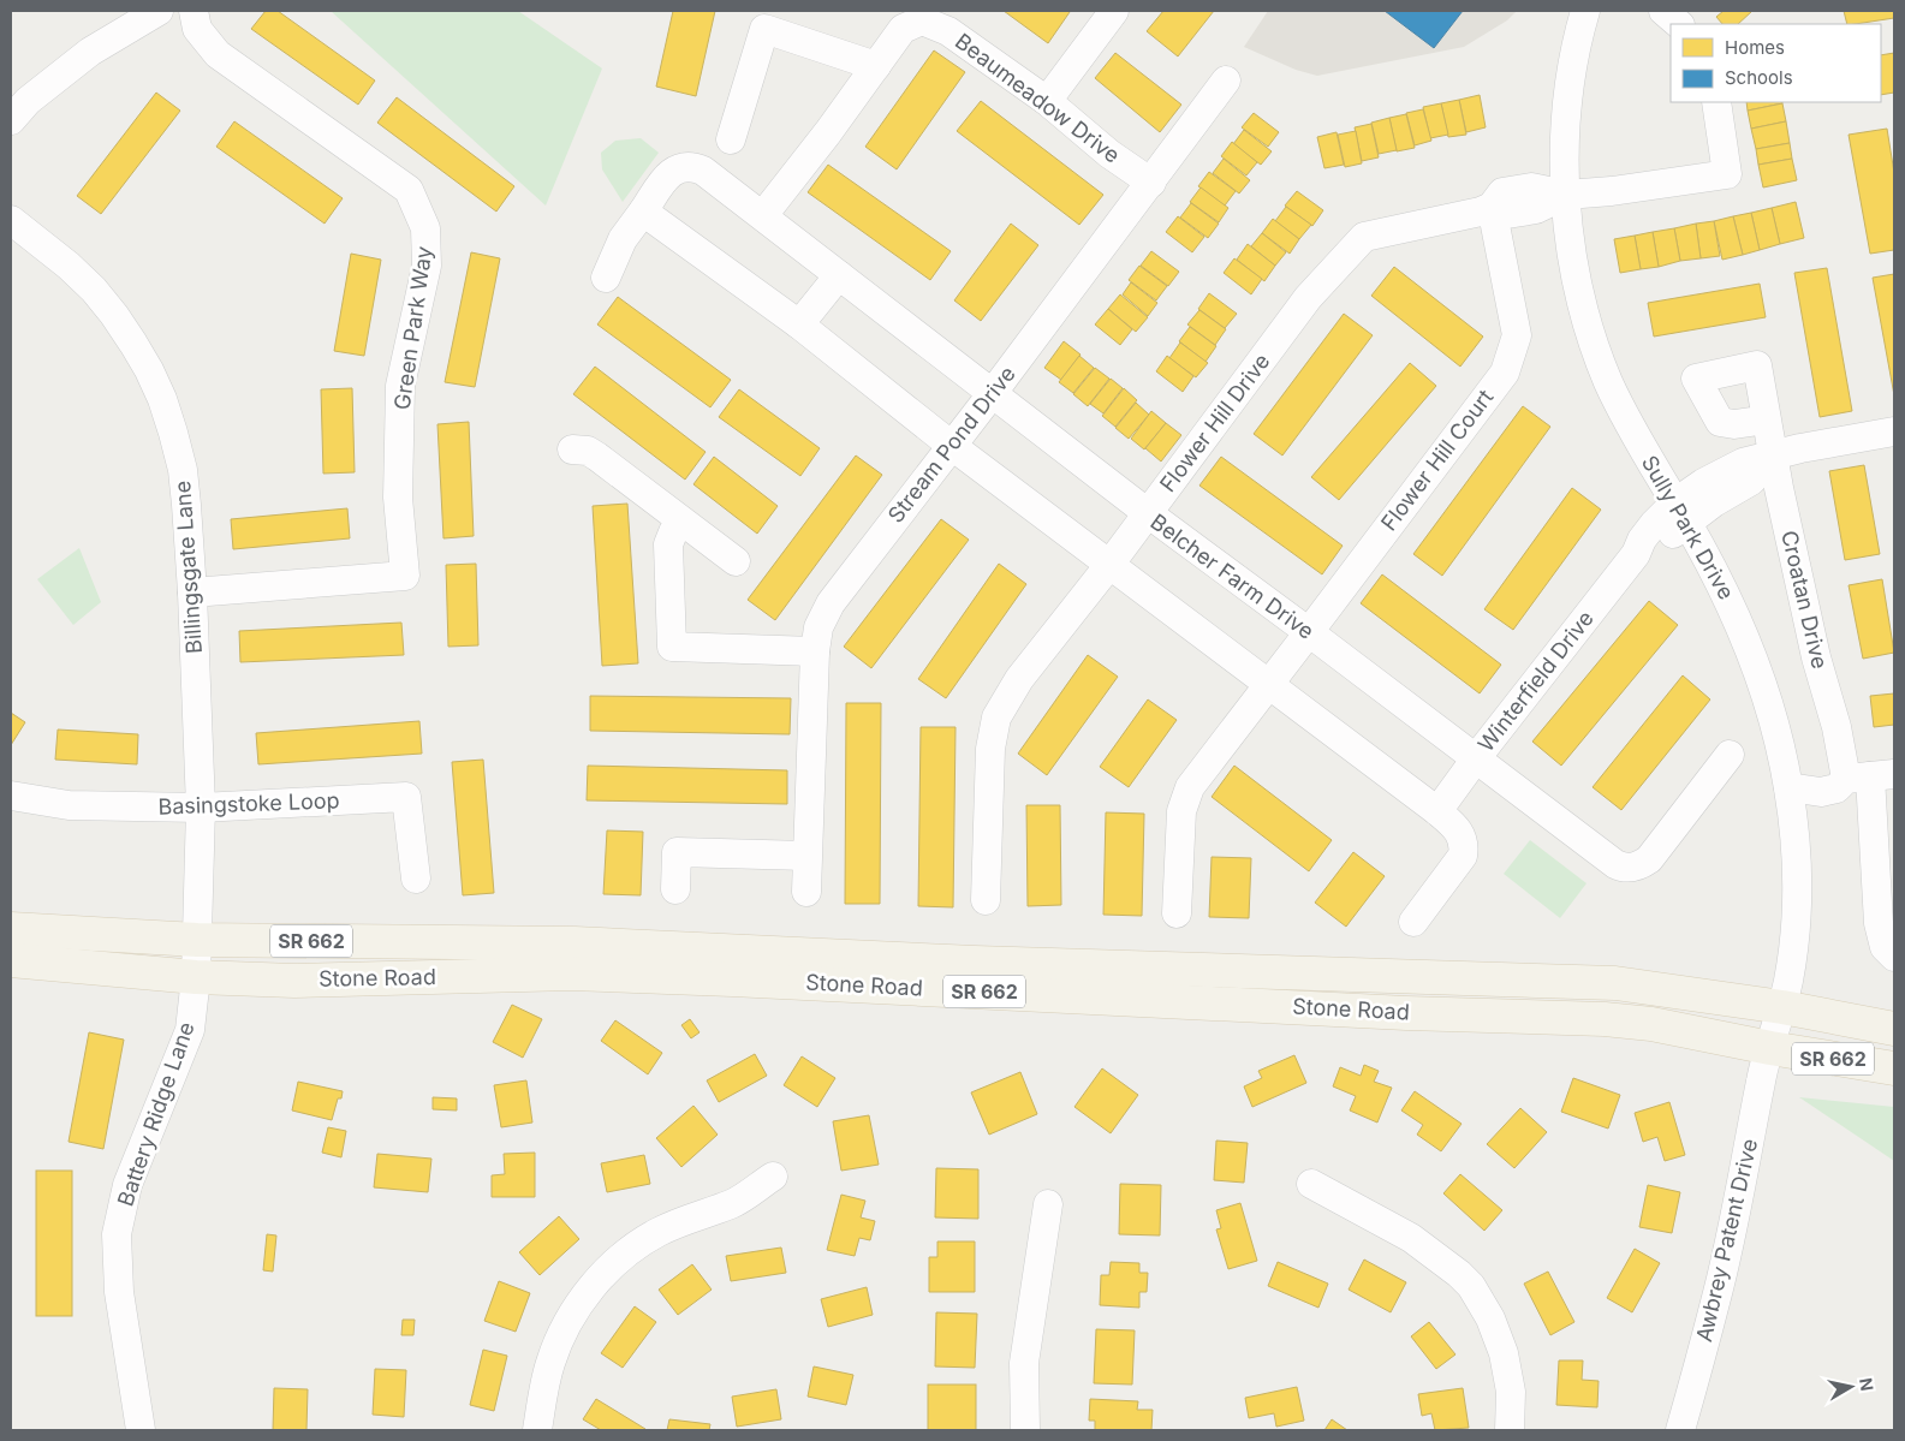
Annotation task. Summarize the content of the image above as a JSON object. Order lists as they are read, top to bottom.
{
  "streets": {
    "main road": ["SR 662", "Stone Road"],
    "street": [
      "Beaumeadow Drive",
      "Green Park Way",
      "Flower Hill Drive",
      "Stream Pond Drive",
      "Flower Hill Court",
      "Sully Park Drive",
      "Billingsgate Lane",
      "Belcher Farm Drive",
      "Croatan Drive",
      "Winterfield Drive",
      "Basingstoke Loop",
      "Battery Ridge Lane",
      "Awbrey Patent Drive"
    ]
  },
  "crossings": [
    ["Beaumeadow Drive", "Stream Pond Drive"],
    ["Beaumeadow Drive", "Belcher Farm Drive"],
    ["Green Park Way", "Billingsgate Lane"],
    ["Flower Hill Drive", "Flower Hill Court"],
    ["Flower Hill Drive", "Sully Park Drive"],
    ["Flower Hill Drive", "Belcher Farm Drive"],
    ["Stream Pond Drive", "Belcher Farm Drive"],
    ["Flower Hill Court", "Belcher Farm Drive"],
    ["Sully Park Drive", "Winterfield Drive"],
    ["Sully Park Drive", "Stone Road"],
    ["Sully Park Drive", "Awbrey Patent Drive"],
    ["Billingsgate Lane", "Basingstoke Loop"],
    ["Billingsgate Lane", "Stone Road"],
    ["Billingsgate Lane", "Battery Ridge Lane"],
    ["Belcher Farm Drive", "Winterfield Drive"],
    ["Croatan Drive", "Winterfield Drive"],
    ["Stone Road", "Battery Ridge Lane"],
    ["Stone Road", "Awbrey Patent Drive"]
  ],
  "legend": ["Homes", "Schools"],
  "north": "right"
}
